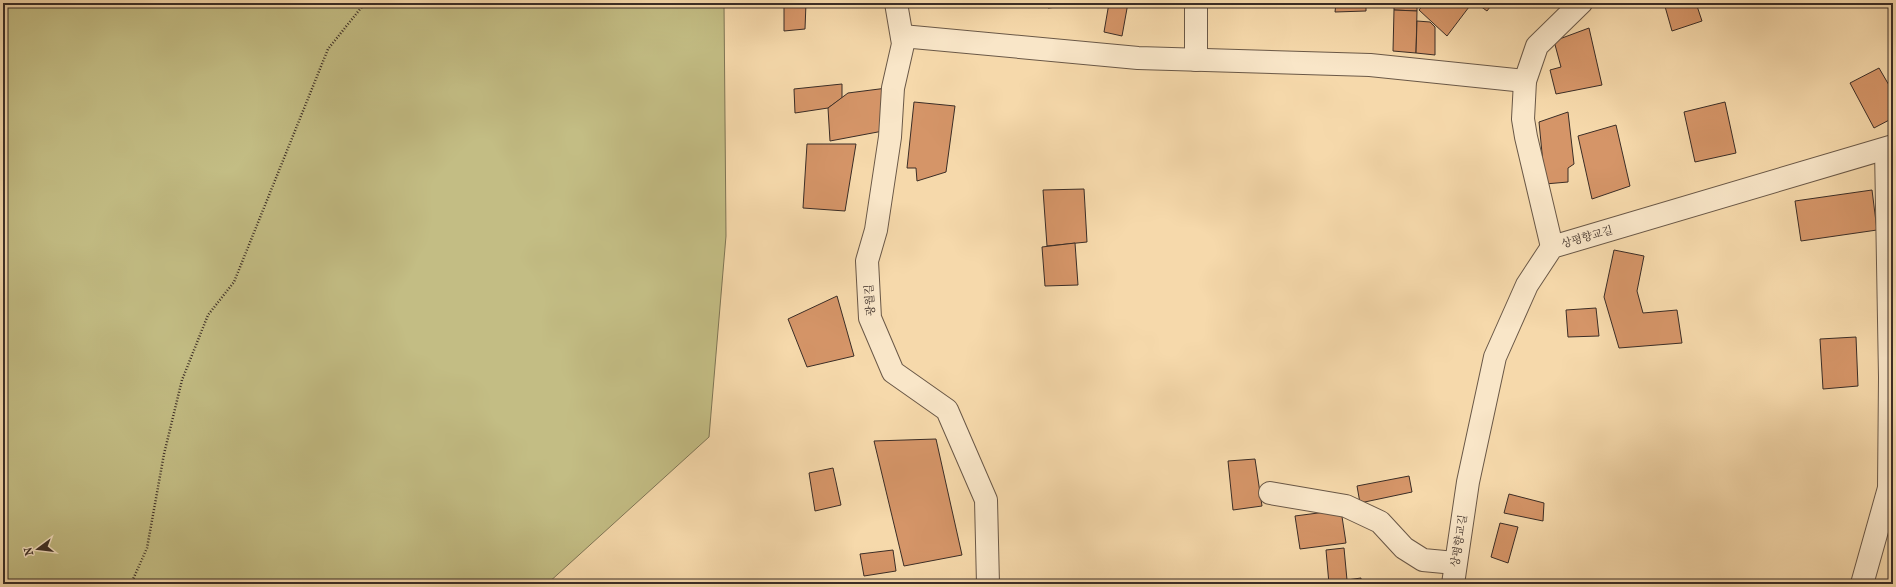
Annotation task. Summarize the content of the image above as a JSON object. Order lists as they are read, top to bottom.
{
  "streets": {
    "street": ["상평향교길", "광월길"]
  },
  "north": "left"
}
